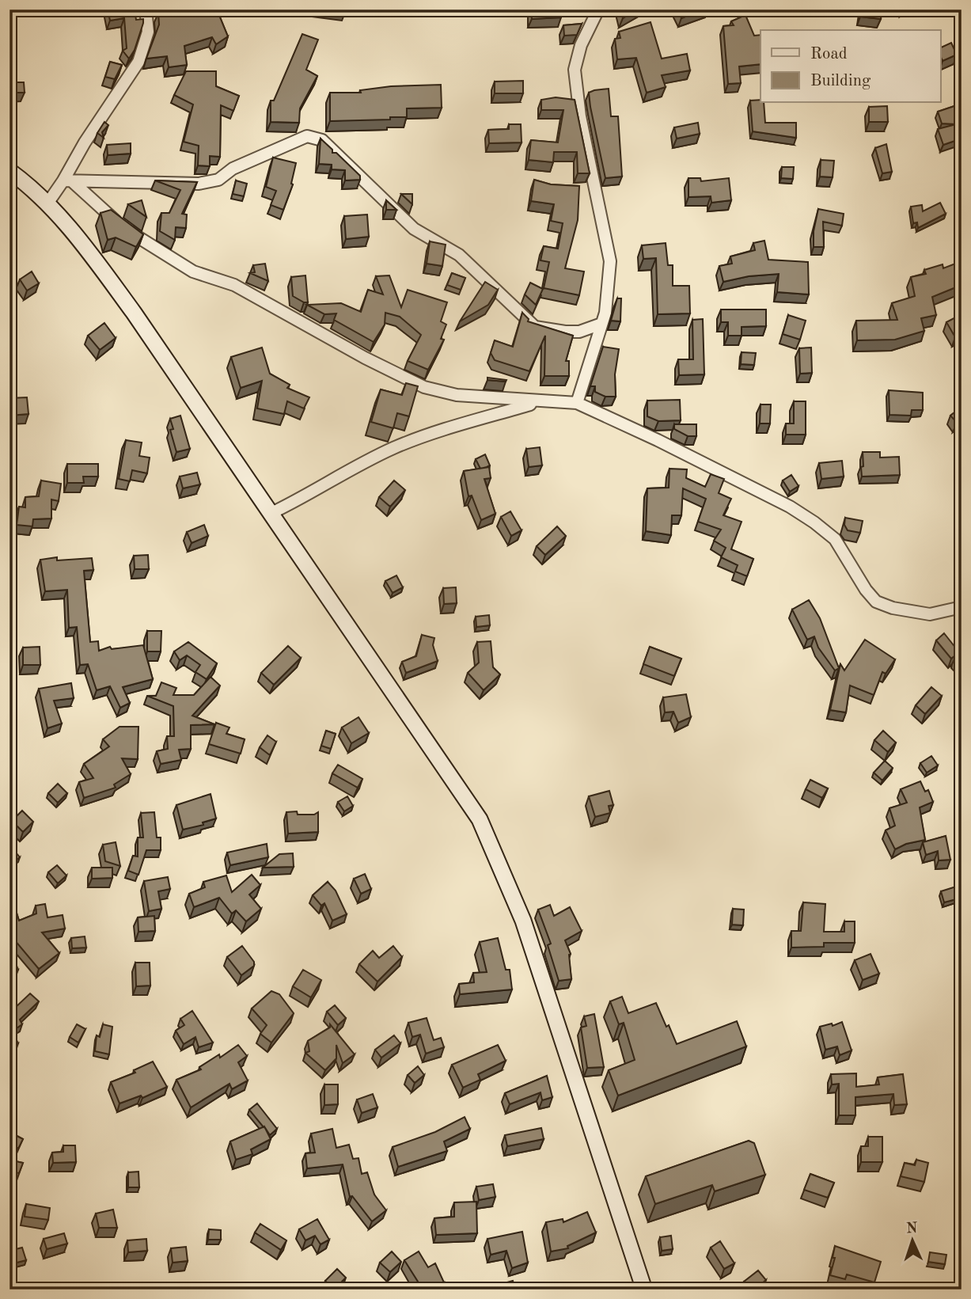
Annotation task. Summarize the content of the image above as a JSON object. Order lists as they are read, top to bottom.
{
  "legend": ["Road", "Building"],
  "north": "top"
}
